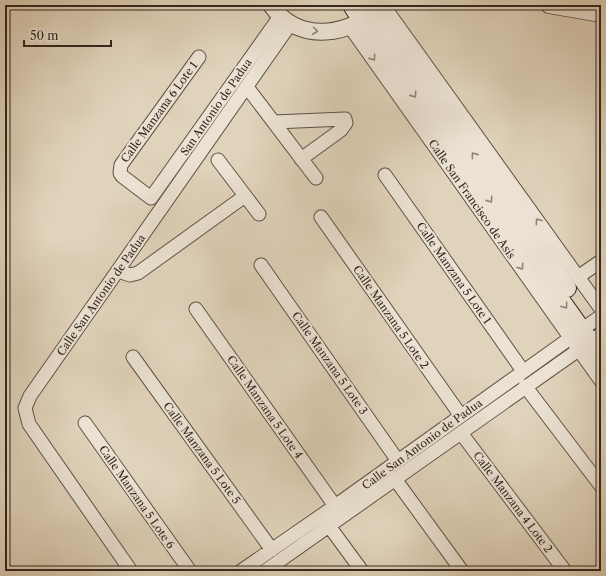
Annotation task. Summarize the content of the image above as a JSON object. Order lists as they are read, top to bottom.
{
  "streets": {
    "main road": ["Calle San Francisco de Asís"],
    "street": [
      "San Antonio de Padua",
      "Calle Manzana 6 Lote 1",
      "Calle Manzana 5 Lote 1",
      "Calle San Antonio de Padua",
      "Calle Manzana 5 Lote 2",
      "Calle Manzana 5 Lote 3",
      "Calle Manzana 5 Lote 4",
      "Calle Manzana 5 Lote 5",
      "Calle Manzana 5 Lote 6",
      "Calle Manzana 4 Lote 2"
    ]
  },
  "crossings": [
    ["San Antonio de Padua", "Calle Manzana 6 Lote 1"],
    ["San Antonio de Padua", "Calle San Antonio de Padua"],
    ["Calle San Francisco de Asís", "Calle San Antonio de Padua"],
    ["Calle Manzana 5 Lote 1", "Calle San Antonio de Padua"],
    ["Calle San Antonio de Padua", "Calle Manzana 5 Lote 2"],
    ["Calle San Antonio de Padua", "Calle Manzana 5 Lote 3"],
    ["Calle San Antonio de Padua", "Calle Manzana 5 Lote 4"],
    ["Calle San Antonio de Padua", "Calle Manzana 5 Lote 5"],
    ["Calle San Antonio de Padua", "Calle Manzana 4 Lote 2"]
  ],
  "scale_bar": "50 m"
}
